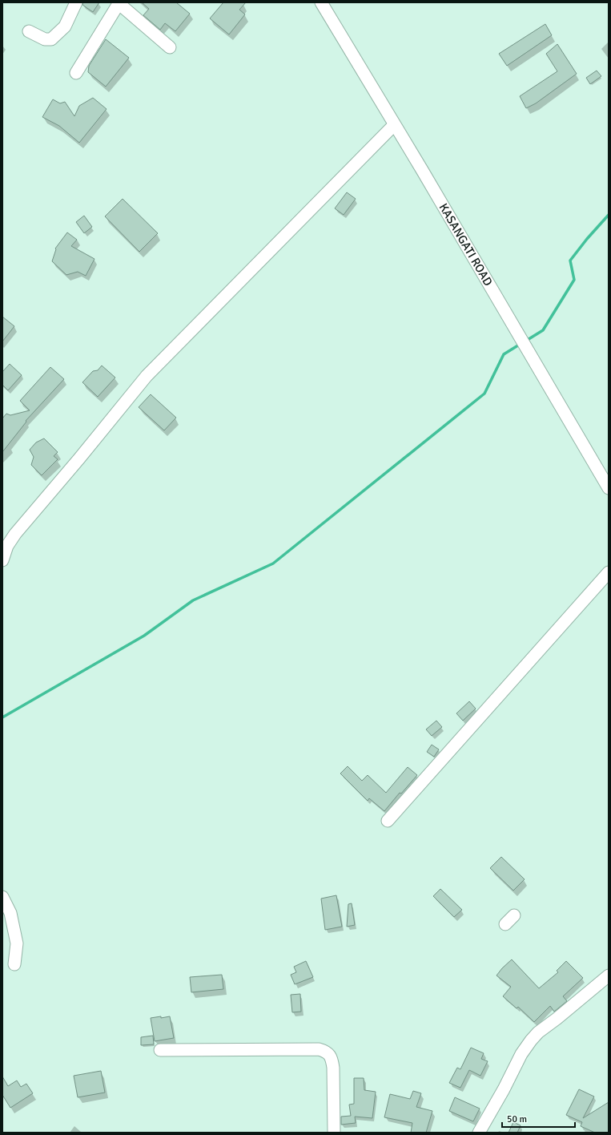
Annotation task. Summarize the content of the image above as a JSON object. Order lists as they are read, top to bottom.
{
  "streets": {
    "street": ["KASANGATI ROAD"]
  },
  "scale_bar": "50 m"
}
